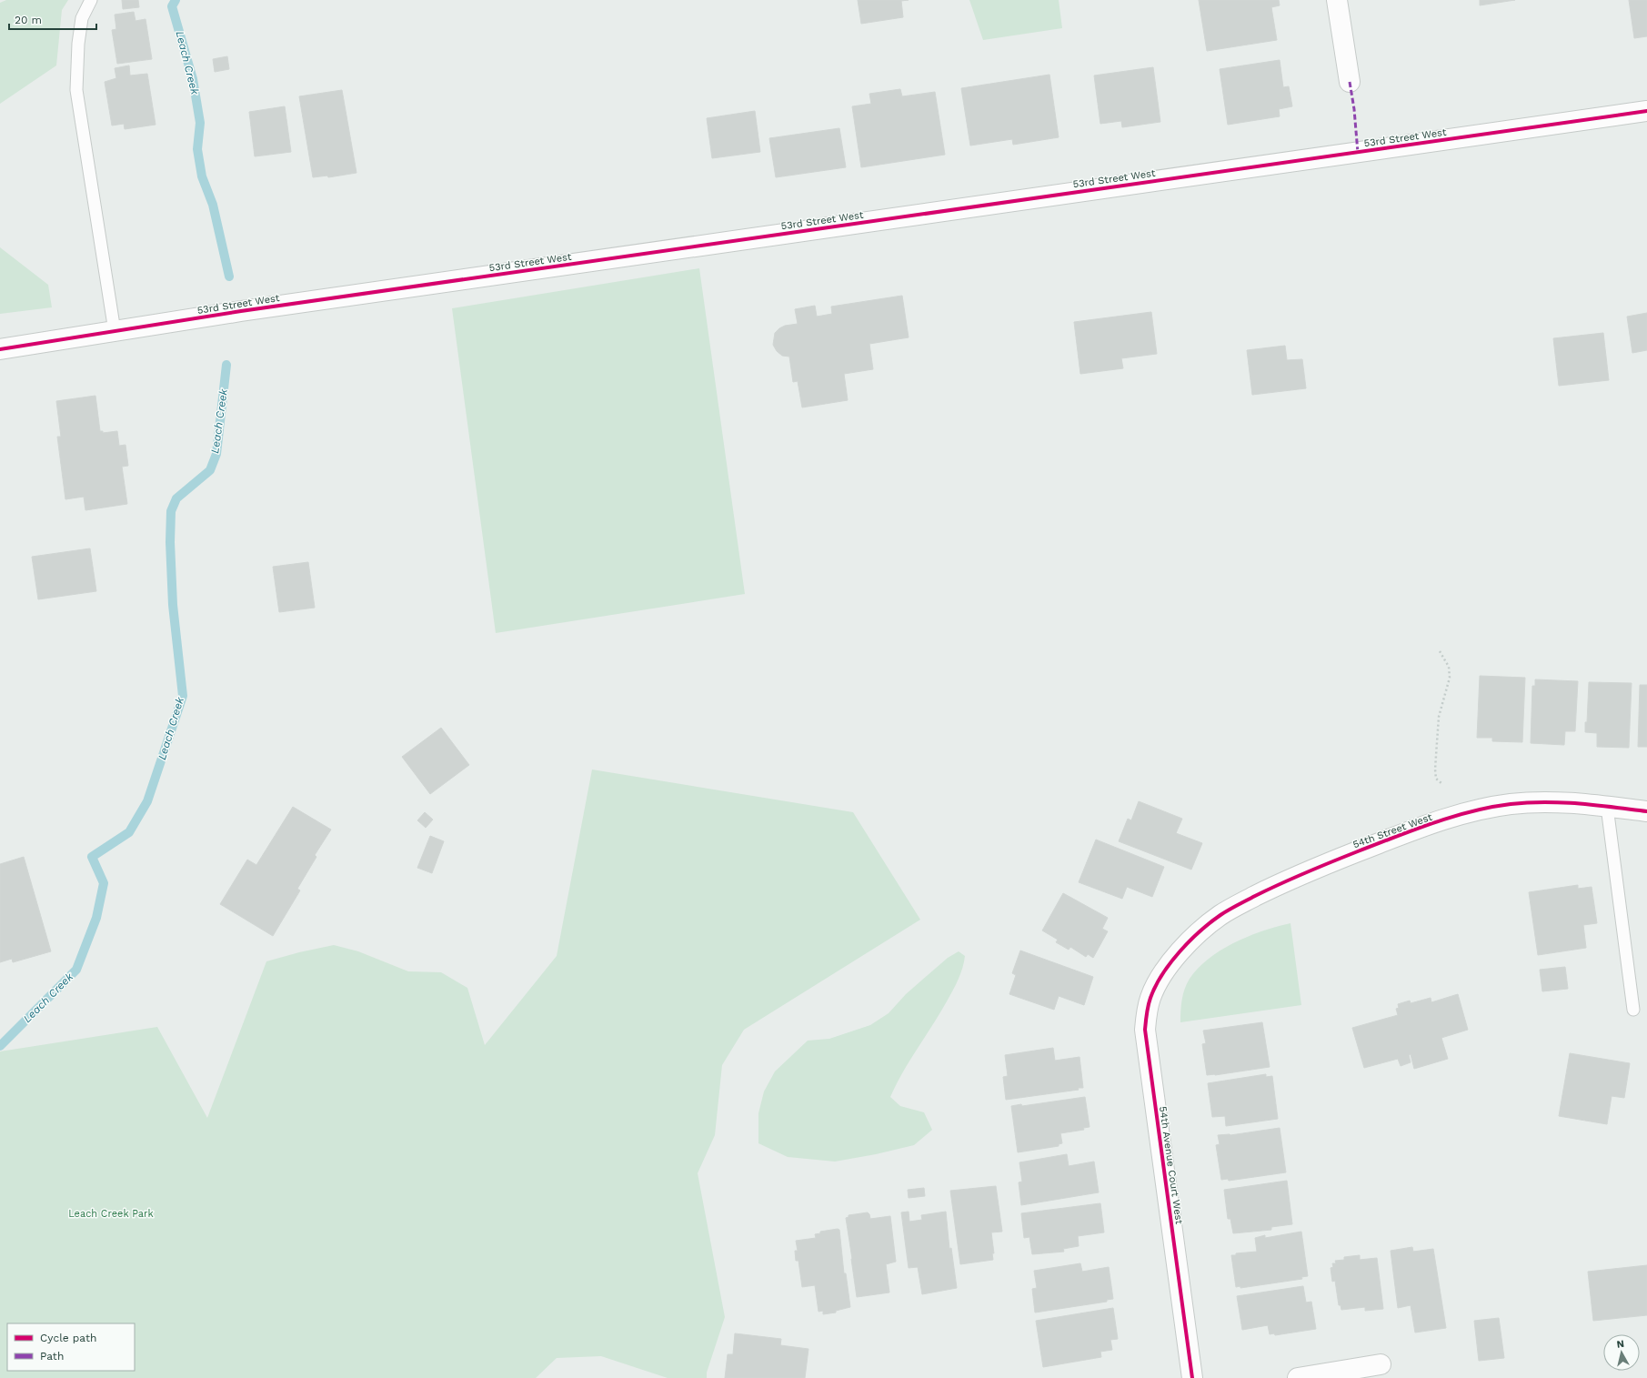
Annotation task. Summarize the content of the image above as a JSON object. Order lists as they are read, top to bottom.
{
  "streets": {
    "street": ["53rd Street West", "54th Street West", "54th Avenue Court West"]
  },
  "crossings": [
    ["54th Street West", "54th Avenue Court West"]
  ],
  "water": ["Leach Creek"],
  "parks": ["Leach Creek Park"],
  "legend": ["Cycle path", "Path"],
  "scale_bar": "20 m",
  "north": "top"
}
